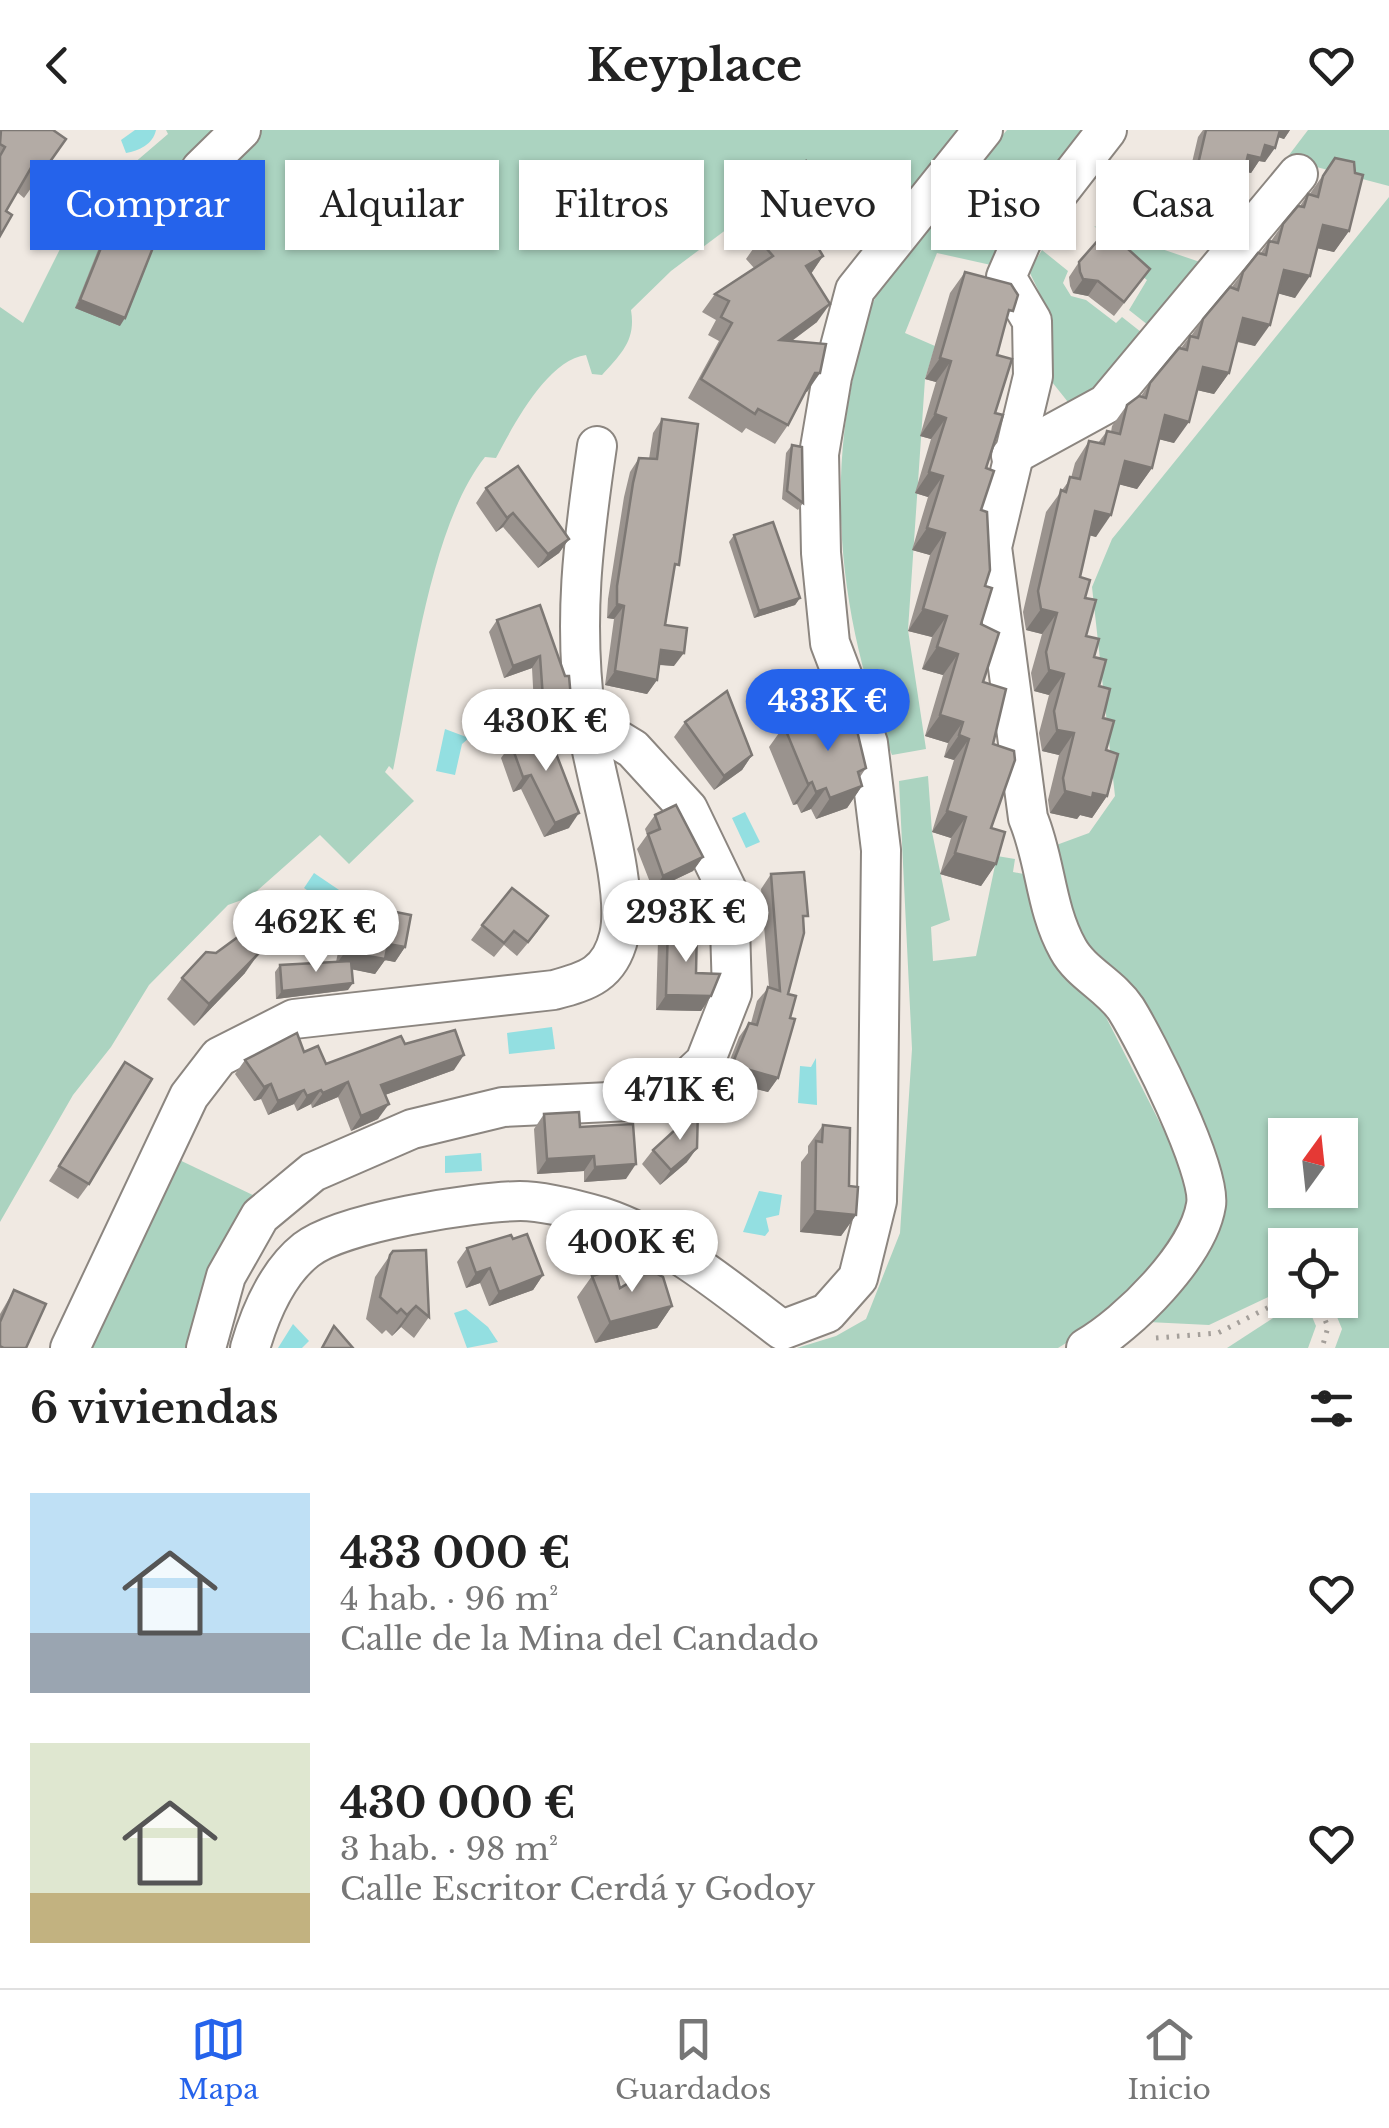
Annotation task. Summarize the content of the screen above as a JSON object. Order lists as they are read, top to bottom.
{
  "north": "top",
  "page": {
    "header": "Keyplace",
    "chip": [
      "Comprar",
      "Alquilar",
      "Filtros",
      "Nuevo",
      "Piso",
      "Casa"
    ],
    "price": [
      "433K €",
      "430K €",
      "293K €",
      "462K €",
      "471K €",
      "400K €"
    ],
    "heading": "6 viviendas",
    "list": [
      {
        "name": "433 000 €",
        "note": "4 hab. · 96 m² · Calle de la Mina del Candado"
      },
      {
        "name": "430 000 €",
        "note": "3 hab. · 98 m² · Calle Escritor Cerdá y Godoy"
      }
    ],
    "tabs": ["Mapa", "Guardados", "Inicio"]
  }
}
